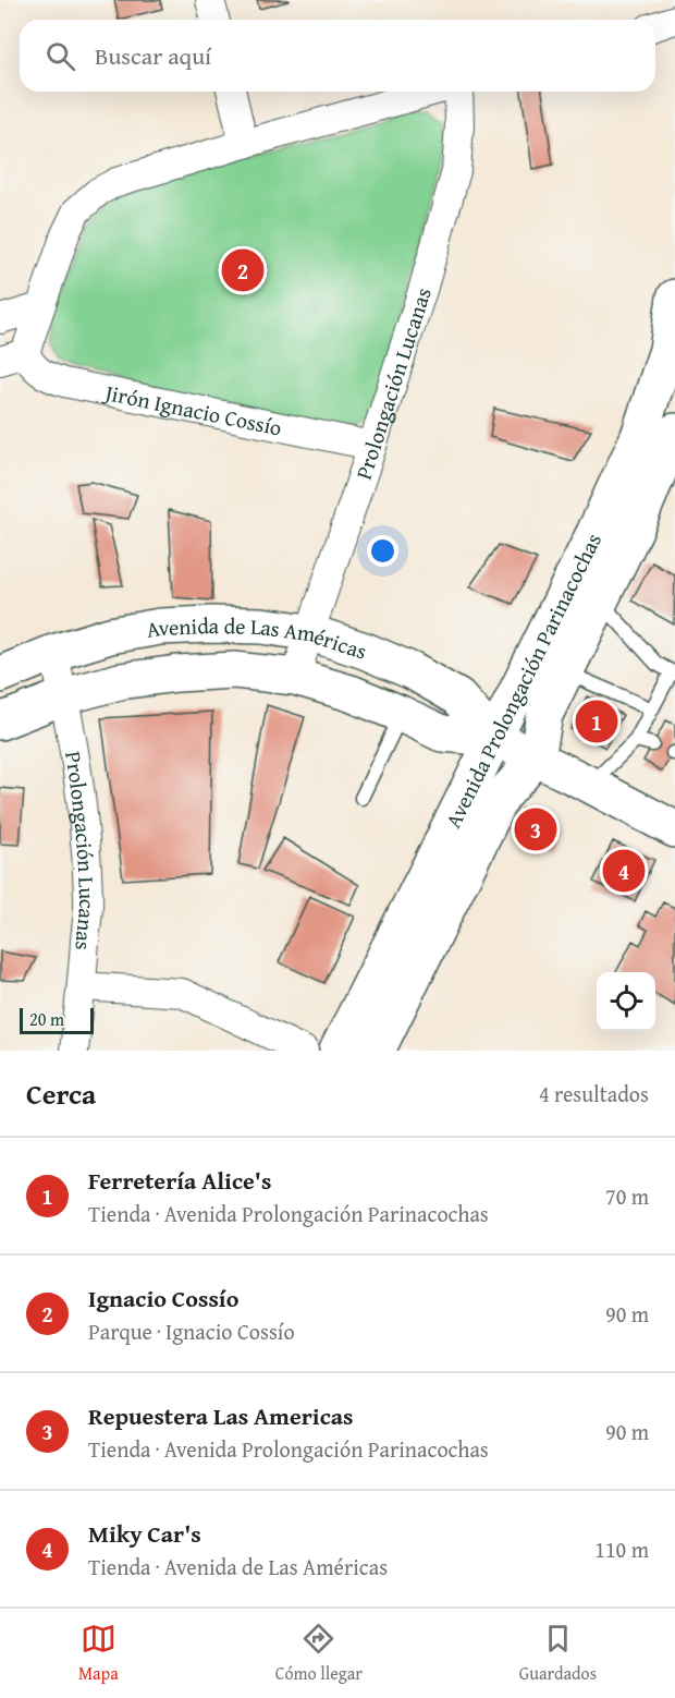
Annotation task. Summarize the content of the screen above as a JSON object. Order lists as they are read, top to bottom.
{
  "streets": {
    "main road": ["Avenida de Las Américas", "Avenida Prolongación Parinacochas"],
    "street": ["Prolongación Lucanas", "Jirón Ignacio Cossío"]
  },
  "crossings": [
    ["Prolongación Lucanas", "Jirón Ignacio Cossío"],
    ["Prolongación Lucanas", "Avenida de Las Américas"],
    ["Avenida de Las Américas", "Avenida Prolongación Parinacochas"]
  ],
  "scale_bar": "20 m",
  "page": {
    "search": "Buscar aquí",
    "pins": [
      "2",
      "1",
      "3",
      "4"
    ],
    "scale": "20 m",
    "heading": ["Cerca", "4 resultados"],
    "list": [
      {
        "mark": "1",
        "name": "Ferretería Alice's",
        "note": "Tienda · Avenida Prolongación Parinacochas",
        "value": "70 m"
      },
      {
        "mark": "2",
        "name": "Ignacio Cossío",
        "note": "Parque · Ignacio Cossío",
        "value": "90 m"
      },
      {
        "mark": "3",
        "name": "Repuestera Las Americas",
        "note": "Tienda · Avenida Prolongación Parinacochas",
        "value": "90 m"
      },
      {
        "mark": "4",
        "name": "Miky Car's",
        "note": "Tienda · Avenida de Las Américas",
        "value": "110 m"
      }
    ],
    "nav": ["Mapa", "Cómo llegar", "Guardados"]
  }
}
